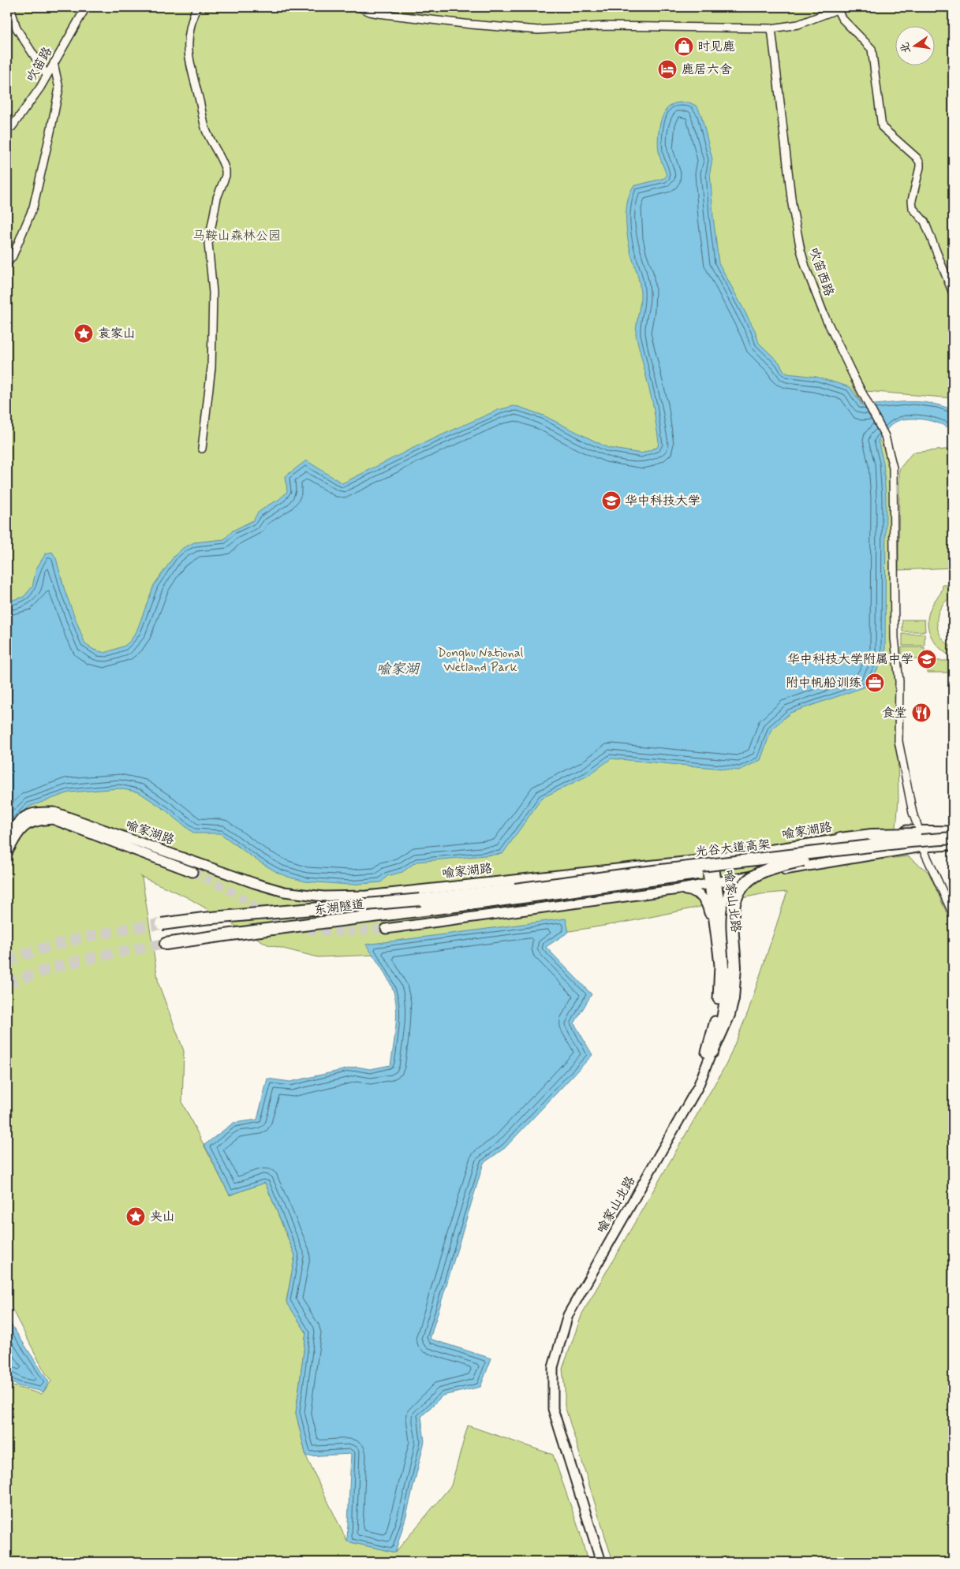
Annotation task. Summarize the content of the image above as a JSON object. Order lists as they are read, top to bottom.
{
  "streets": {
    "highway": ["光谷大道高架", "东湖隧道"],
    "main road": ["喻家湖路", "喻家山北路"],
    "street": ["吹笛路", "吹笛西路"]
  },
  "crossings": [
    ["吹笛西路", "喻家湖路"],
    ["喻家湖路", "光谷大道高架"],
    ["喻家湖路", "喻家山北路"],
    ["喻家湖路", "东湖隧道"],
    ["光谷大道高架", "东湖隧道"]
  ],
  "water": ["喻家湖"],
  "parks": ["马鞍山森林公园", "Donghu National Wetland Park"],
  "places": {
    "shop": ["时见鹿"],
    "hotel": ["鹿居六舍"],
    "place": ["袁家山", "夹山"],
    "school or university": ["华中科技大学", "华中科技大学附属中学"],
    "office": ["附中帆船训练"],
    "restaurant": ["食堂"]
  },
  "north": "left"
}
